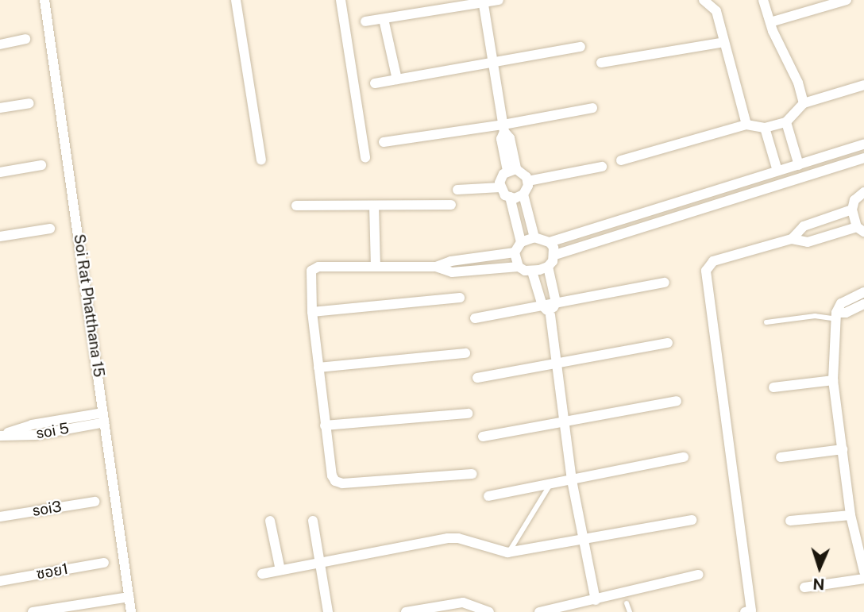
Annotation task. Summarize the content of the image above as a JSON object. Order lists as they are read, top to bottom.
{
  "streets": {
    "street": [
      "Soi Rat Phatthana 15",
      "soi 5",
      "soi3",
      "ซอย1"
    ]
  },
  "crossings": [
    ["Soi Rat Phatthana 15", "soi 5"]
  ],
  "north": "bottom"
}
